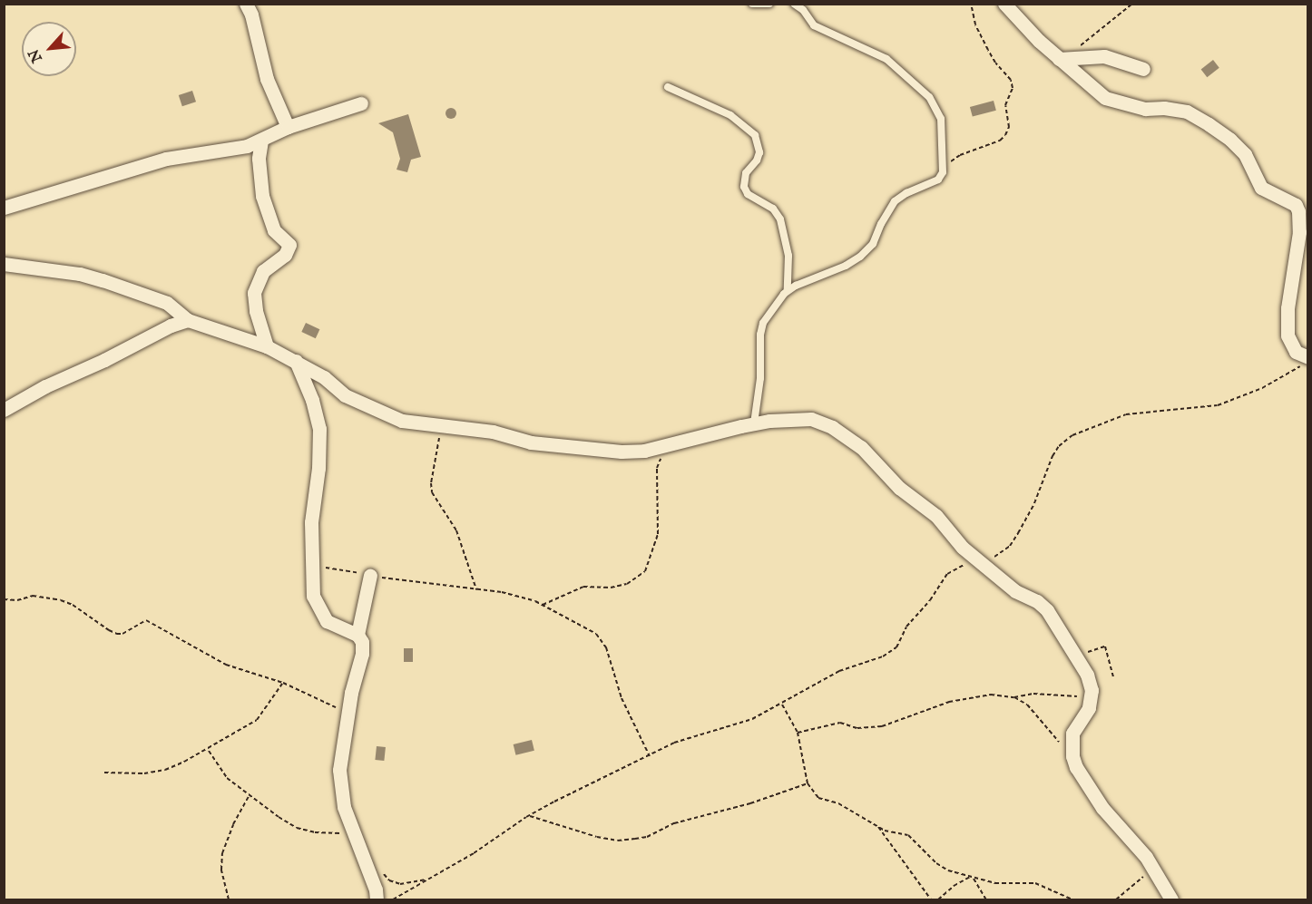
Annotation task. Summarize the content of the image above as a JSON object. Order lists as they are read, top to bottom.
{
  "north": "bottom left"
}
